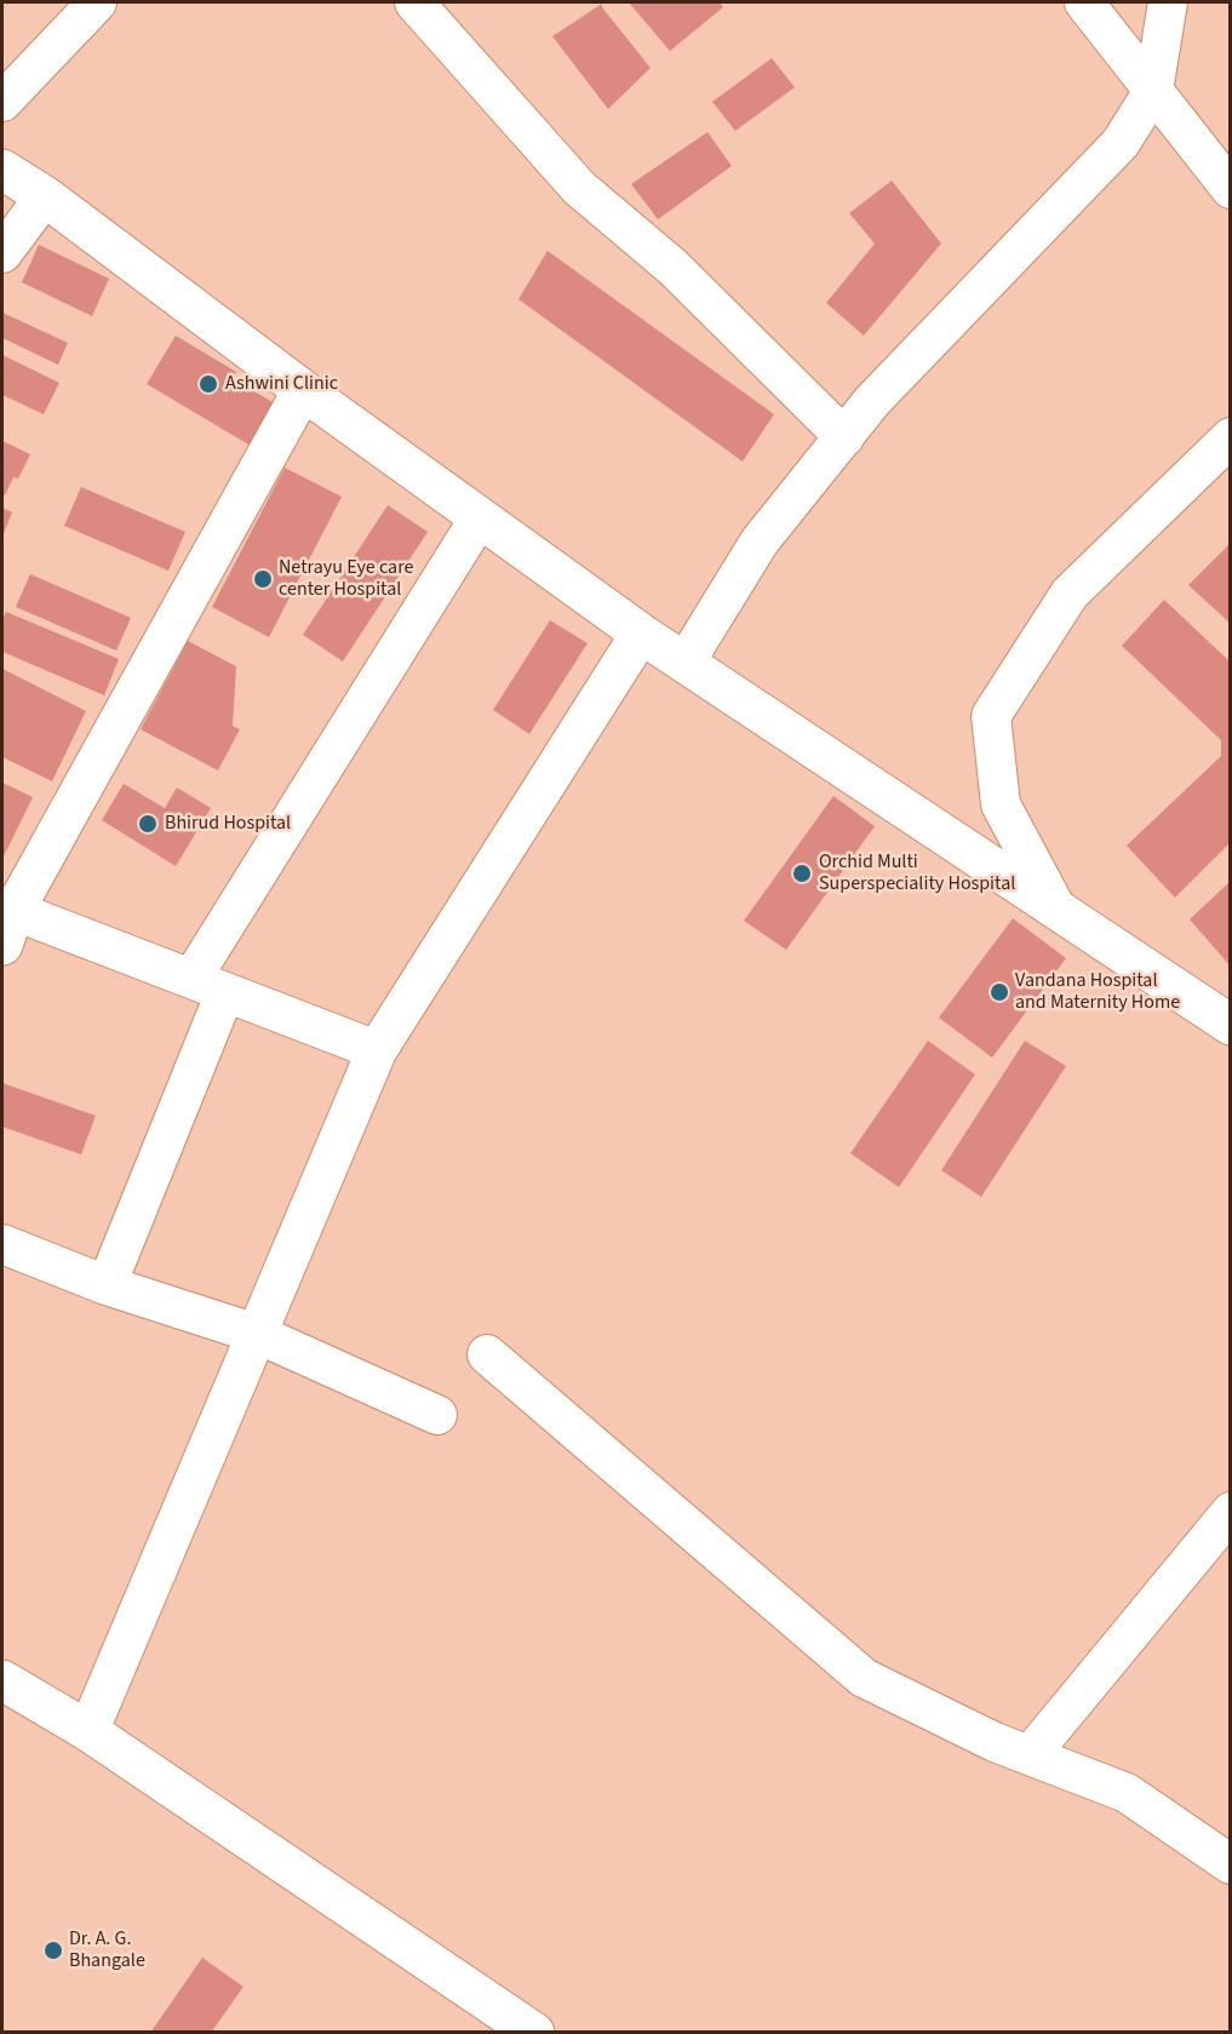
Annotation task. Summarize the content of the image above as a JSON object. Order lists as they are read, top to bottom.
{
  "places": [
    "Ashwini Clinic",
    "Netrayu Eye care center Hospital",
    "Bhirud Hospital",
    "Orchid Multi Superspeciality Hospital",
    "Vandana Hospital and Maternity Home",
    "Dr. A. G. Bhangale"
  ]
}
